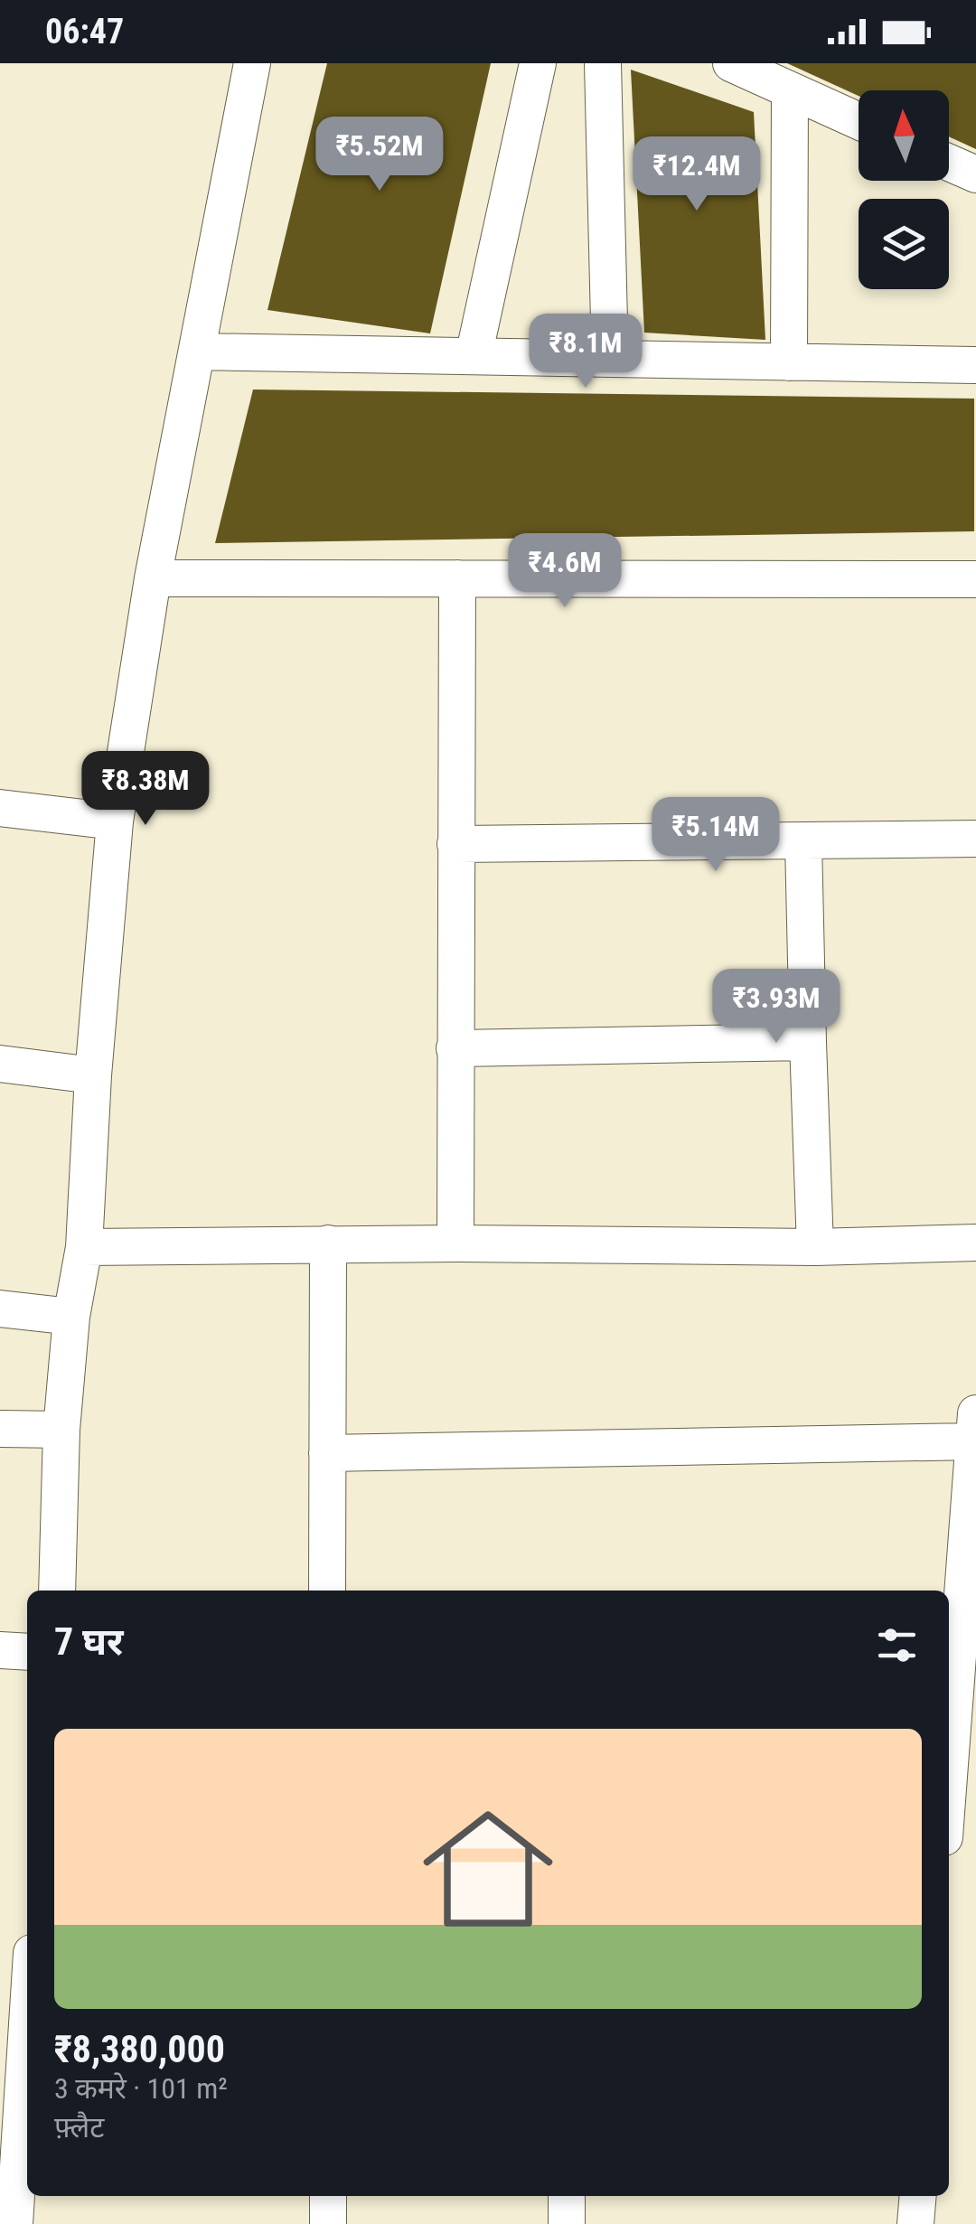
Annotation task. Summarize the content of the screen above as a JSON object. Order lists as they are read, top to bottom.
{
  "north": "top",
  "page": {
    "status": "06:47",
    "price": [
      "₹5.52M",
      "₹12.4M",
      "₹8.1M",
      "₹4.6M",
      "₹8.38M",
      "₹5.14M",
      "₹3.93M"
    ],
    "heading": "7 घर",
    "list": [
      {
        "name": "₹8,380,000",
        "note": "3 कमरे · 101 m² · फ़्लैट"
      }
    ]
  }
}
